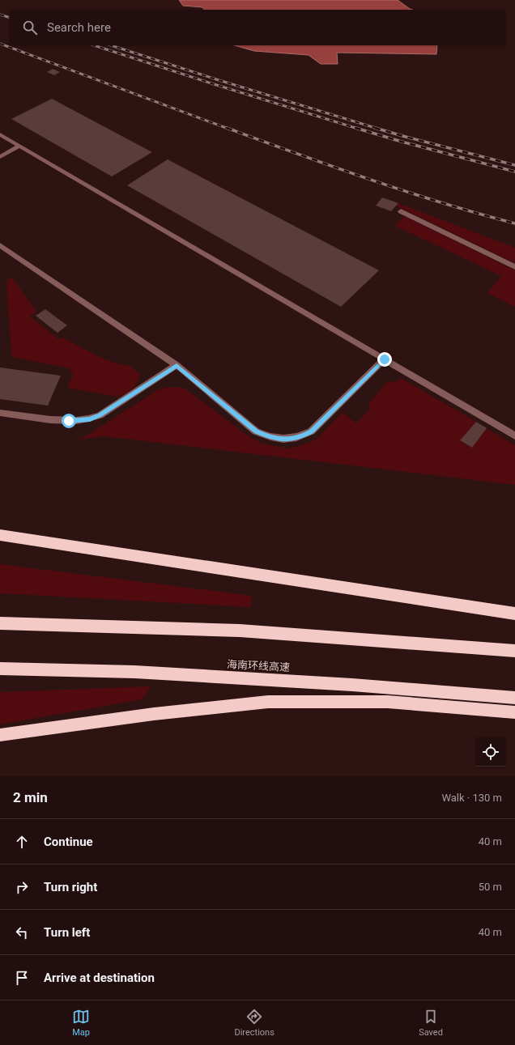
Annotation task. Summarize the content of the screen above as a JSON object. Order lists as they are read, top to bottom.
{
  "streets": {
    "highway": ["海南环线高速"]
  },
  "page": {
    "search": "Search here",
    "heading": ["2 min", "Walk · 130 m"],
    "list": [
      ["Continue", "40 m"],
      ["Turn right", "50 m"],
      ["Turn left", "40 m"],
      "Arrive at destination"
    ],
    "nav": ["Map", "Directions", "Saved"]
  }
}
